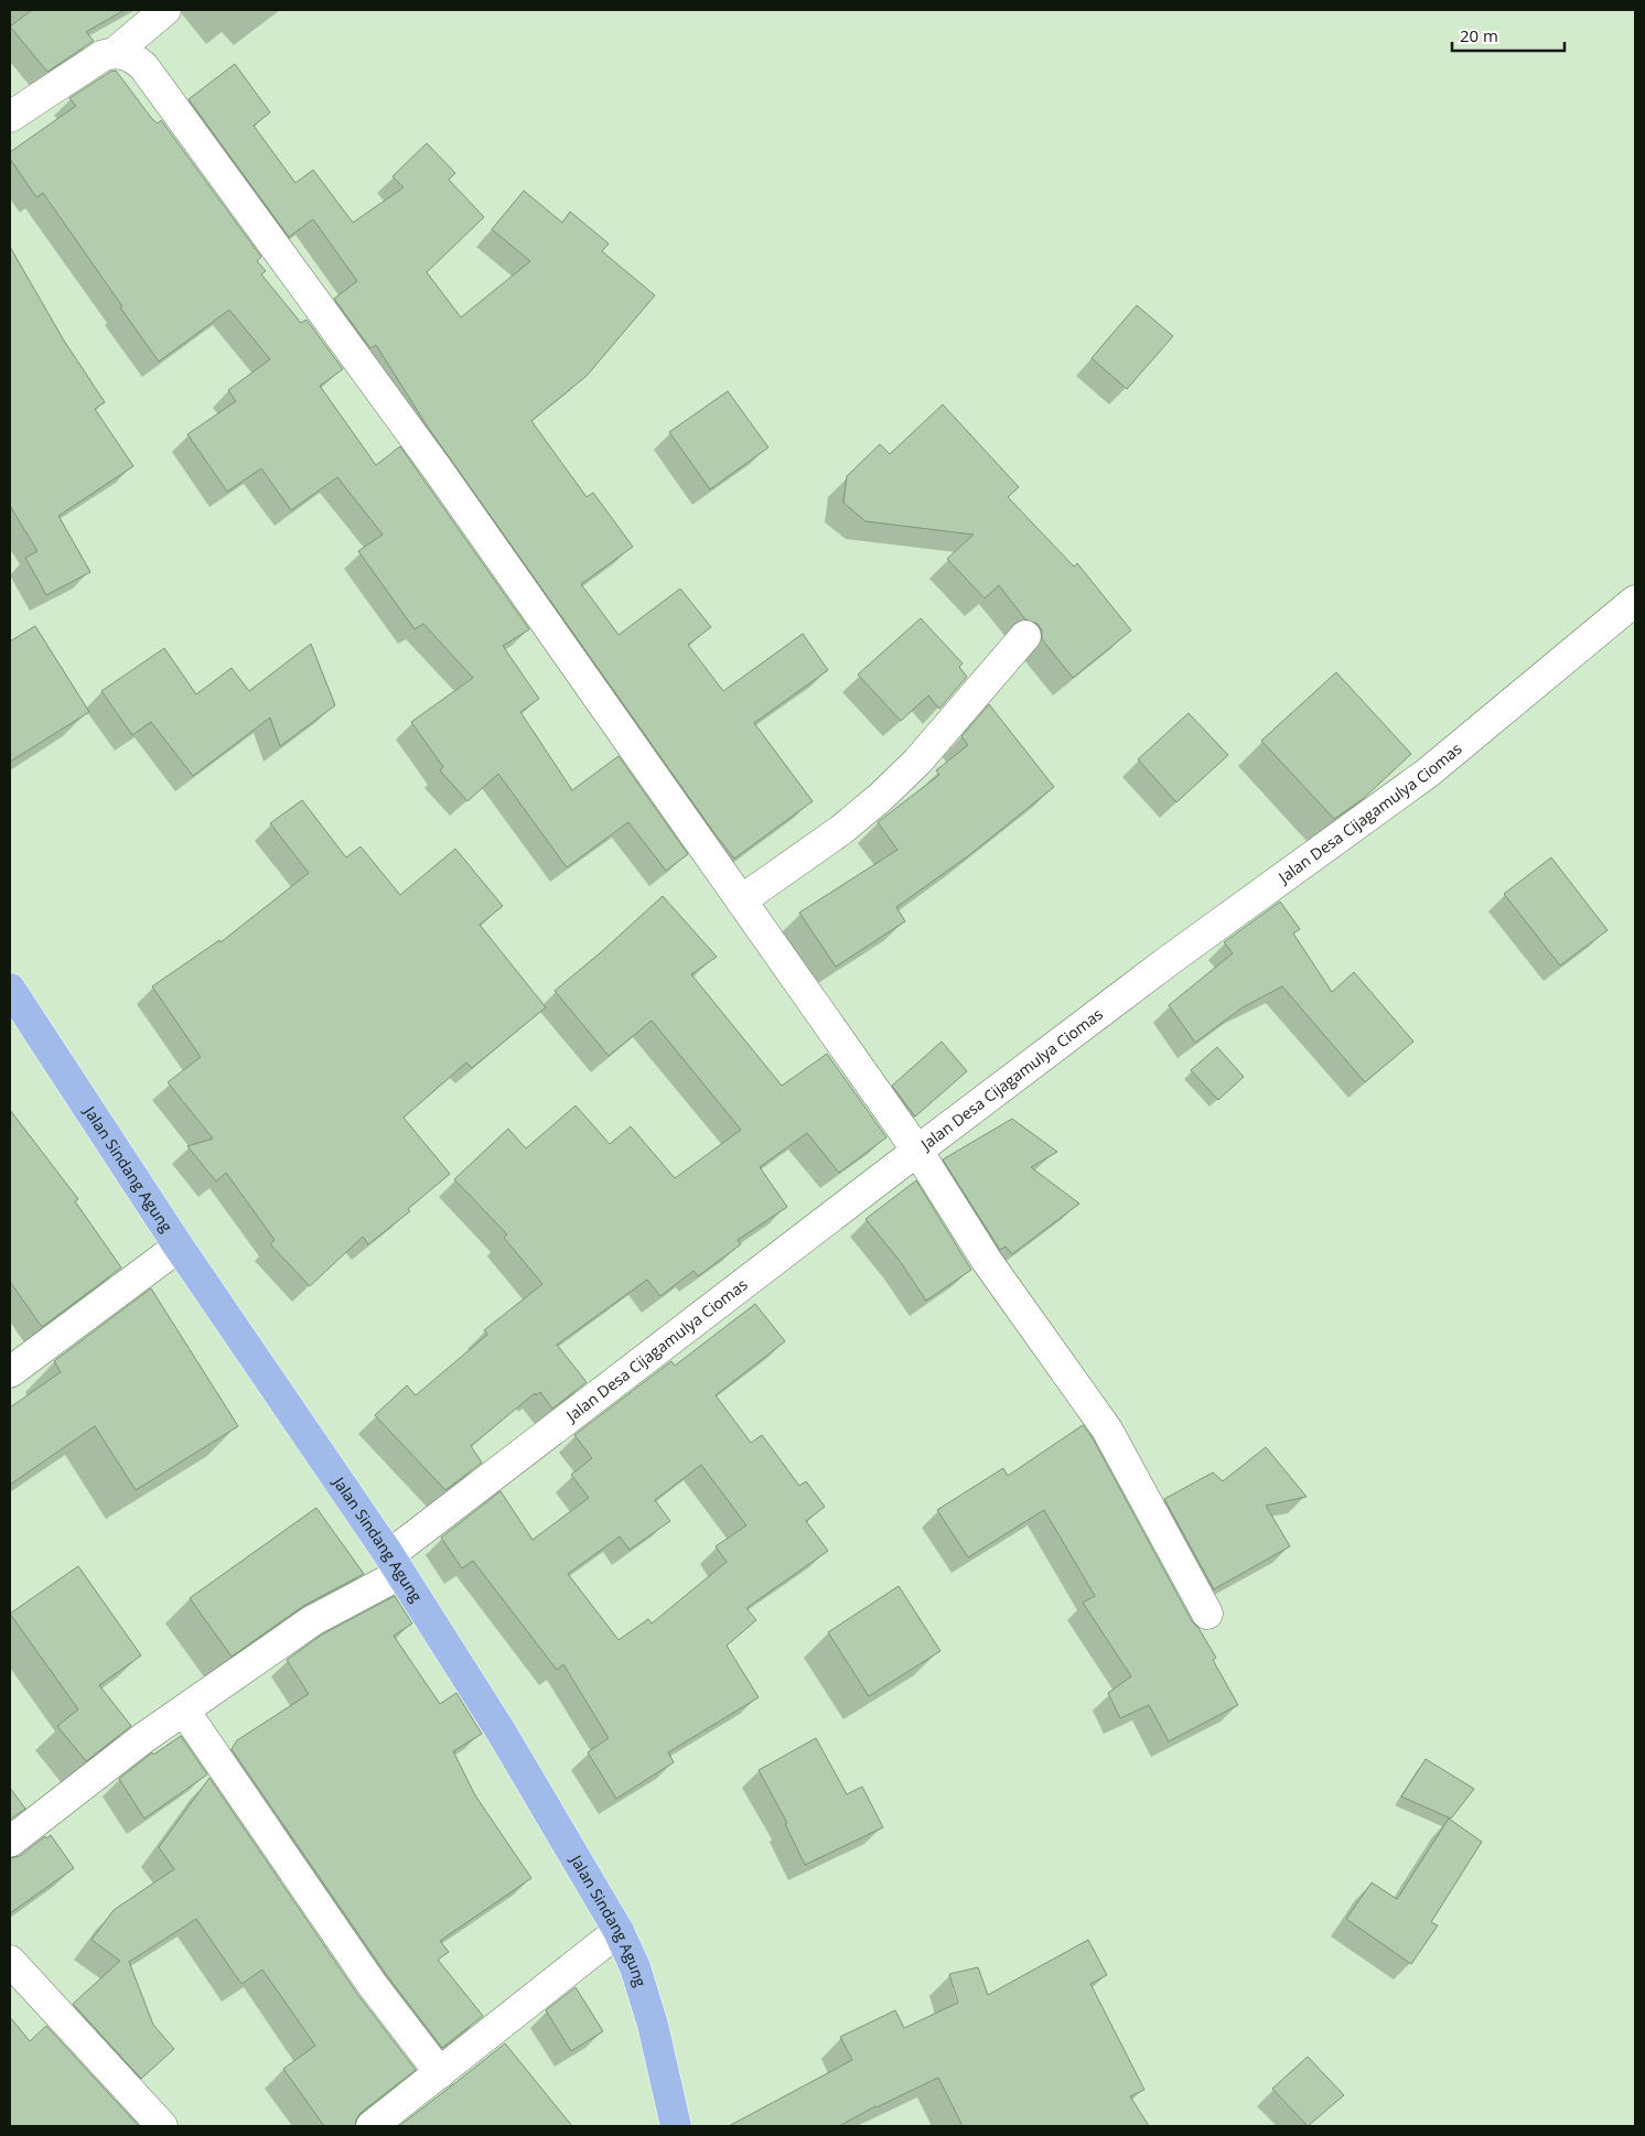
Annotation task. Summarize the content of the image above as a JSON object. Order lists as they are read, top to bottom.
{
  "streets": {
    "main road": ["Jalan Sindang Agung"],
    "street": ["Jalan Desa Cijagamulya Ciomas"]
  },
  "crossings": [
    ["Jalan Desa Cijagamulya Ciomas", "Jalan Sindang Agung"]
  ],
  "scale_bar": "20 m"
}
